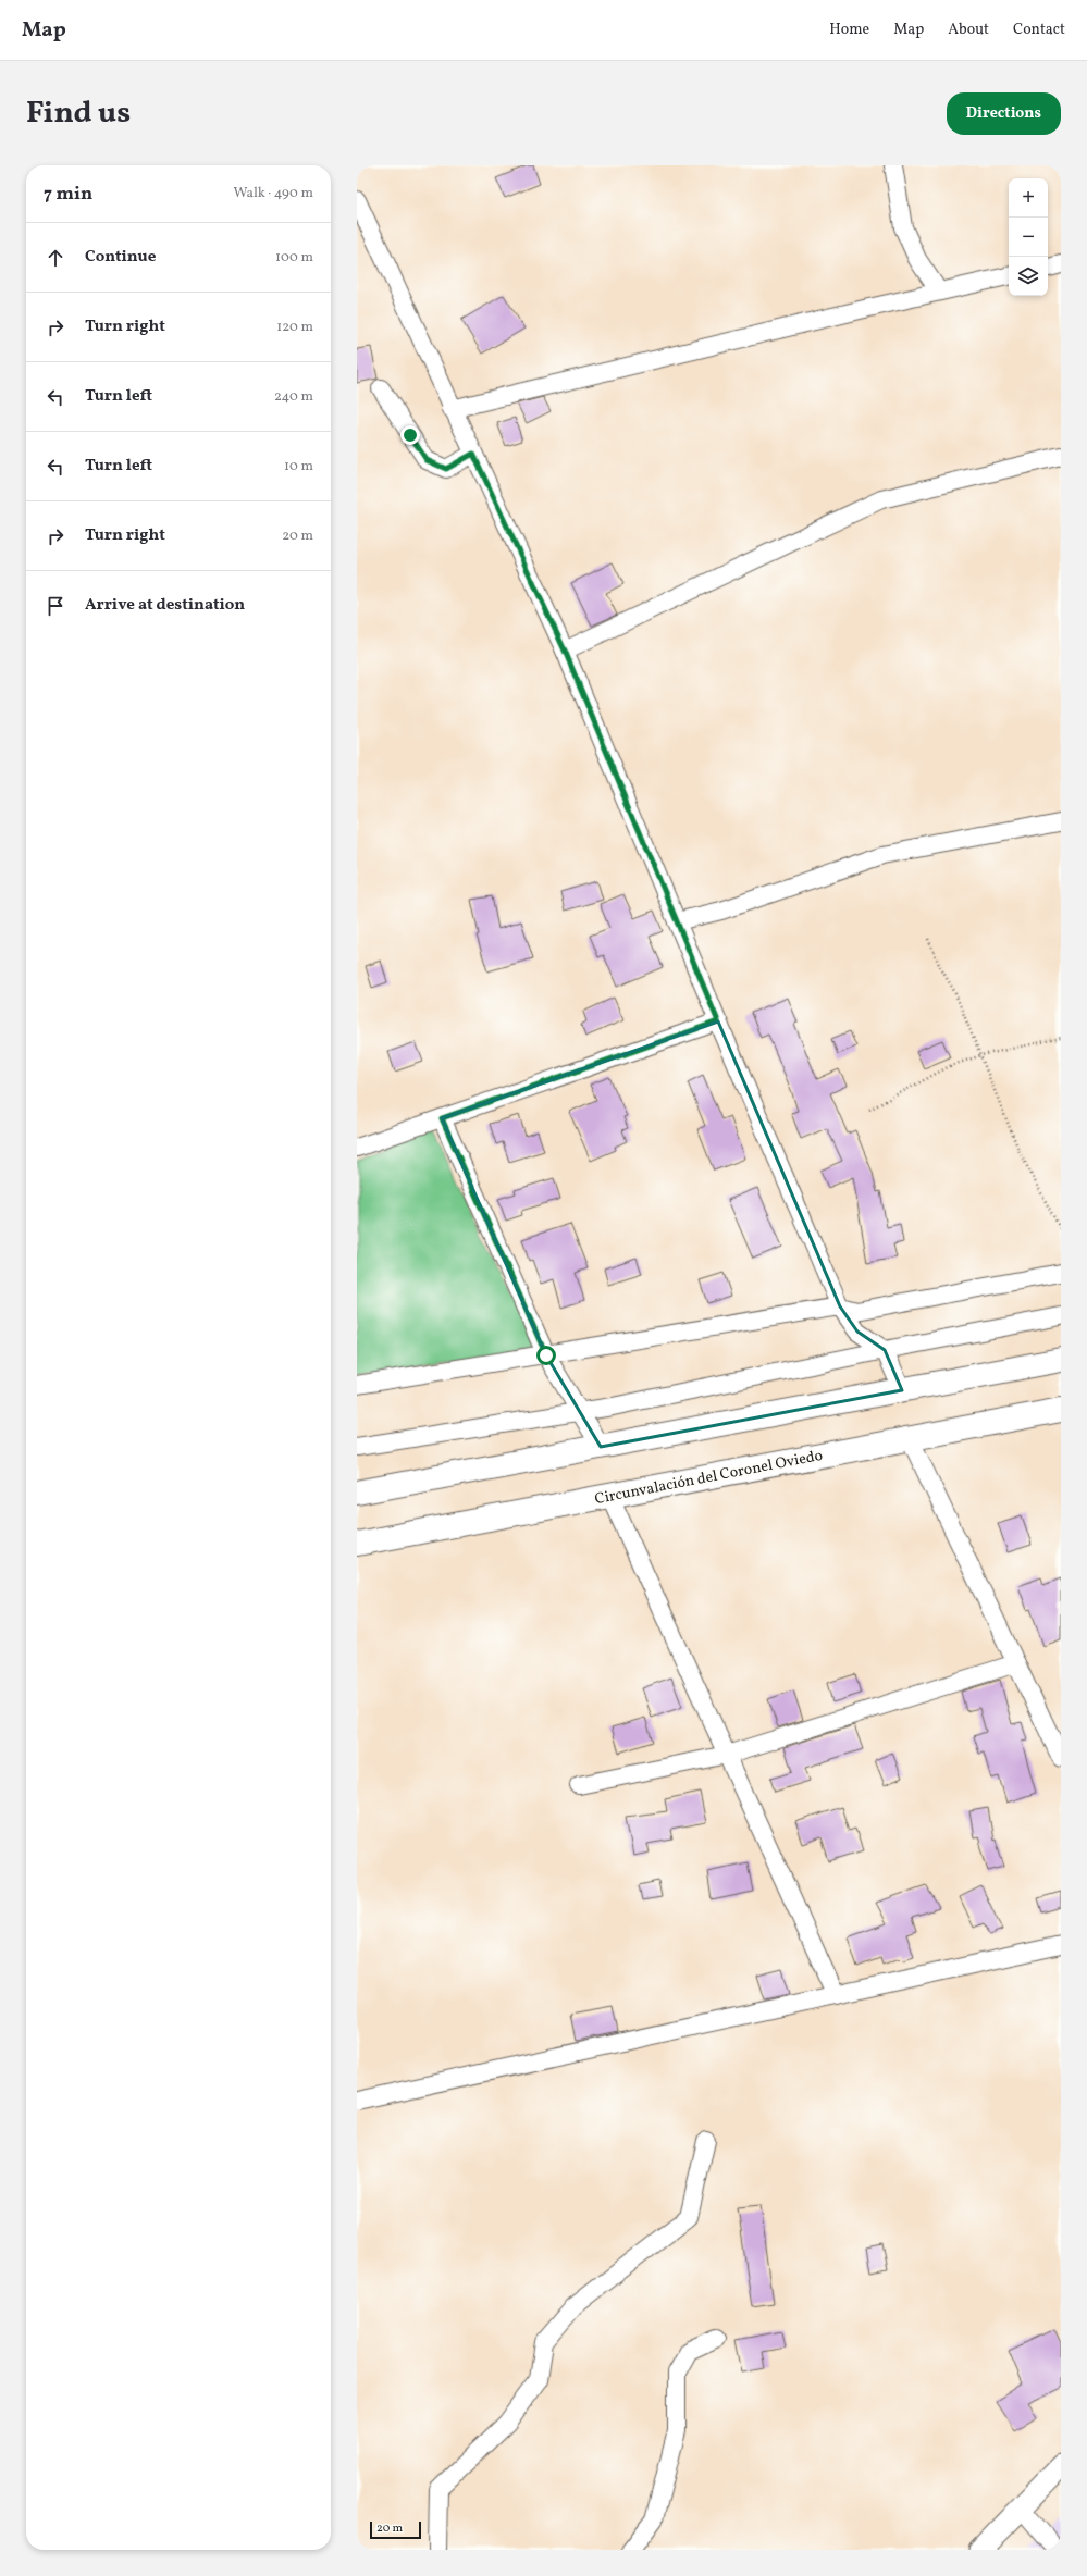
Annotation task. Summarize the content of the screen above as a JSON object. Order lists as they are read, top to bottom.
{
  "streets": {
    "highway": ["Circunvalación del Coronel Oviedo"]
  },
  "scale_bar": "20 m",
  "page": {
    "header": "Map",
    "nav": [
      "Home",
      "Map",
      "About",
      "Contact"
    ],
    "title": "Find us",
    "buttons": "Directions",
    "heading": ["7 min", "Walk · 490 m"],
    "map_buttons": ["+", "−"],
    "list": [
      ["Continue", "100 m"],
      ["Turn right", "120 m"],
      ["Turn left", "240 m"],
      ["Turn left", "10 m"],
      ["Turn right", "20 m"],
      "Arrive at destination"
    ],
    "scale": "20 m"
  }
}
